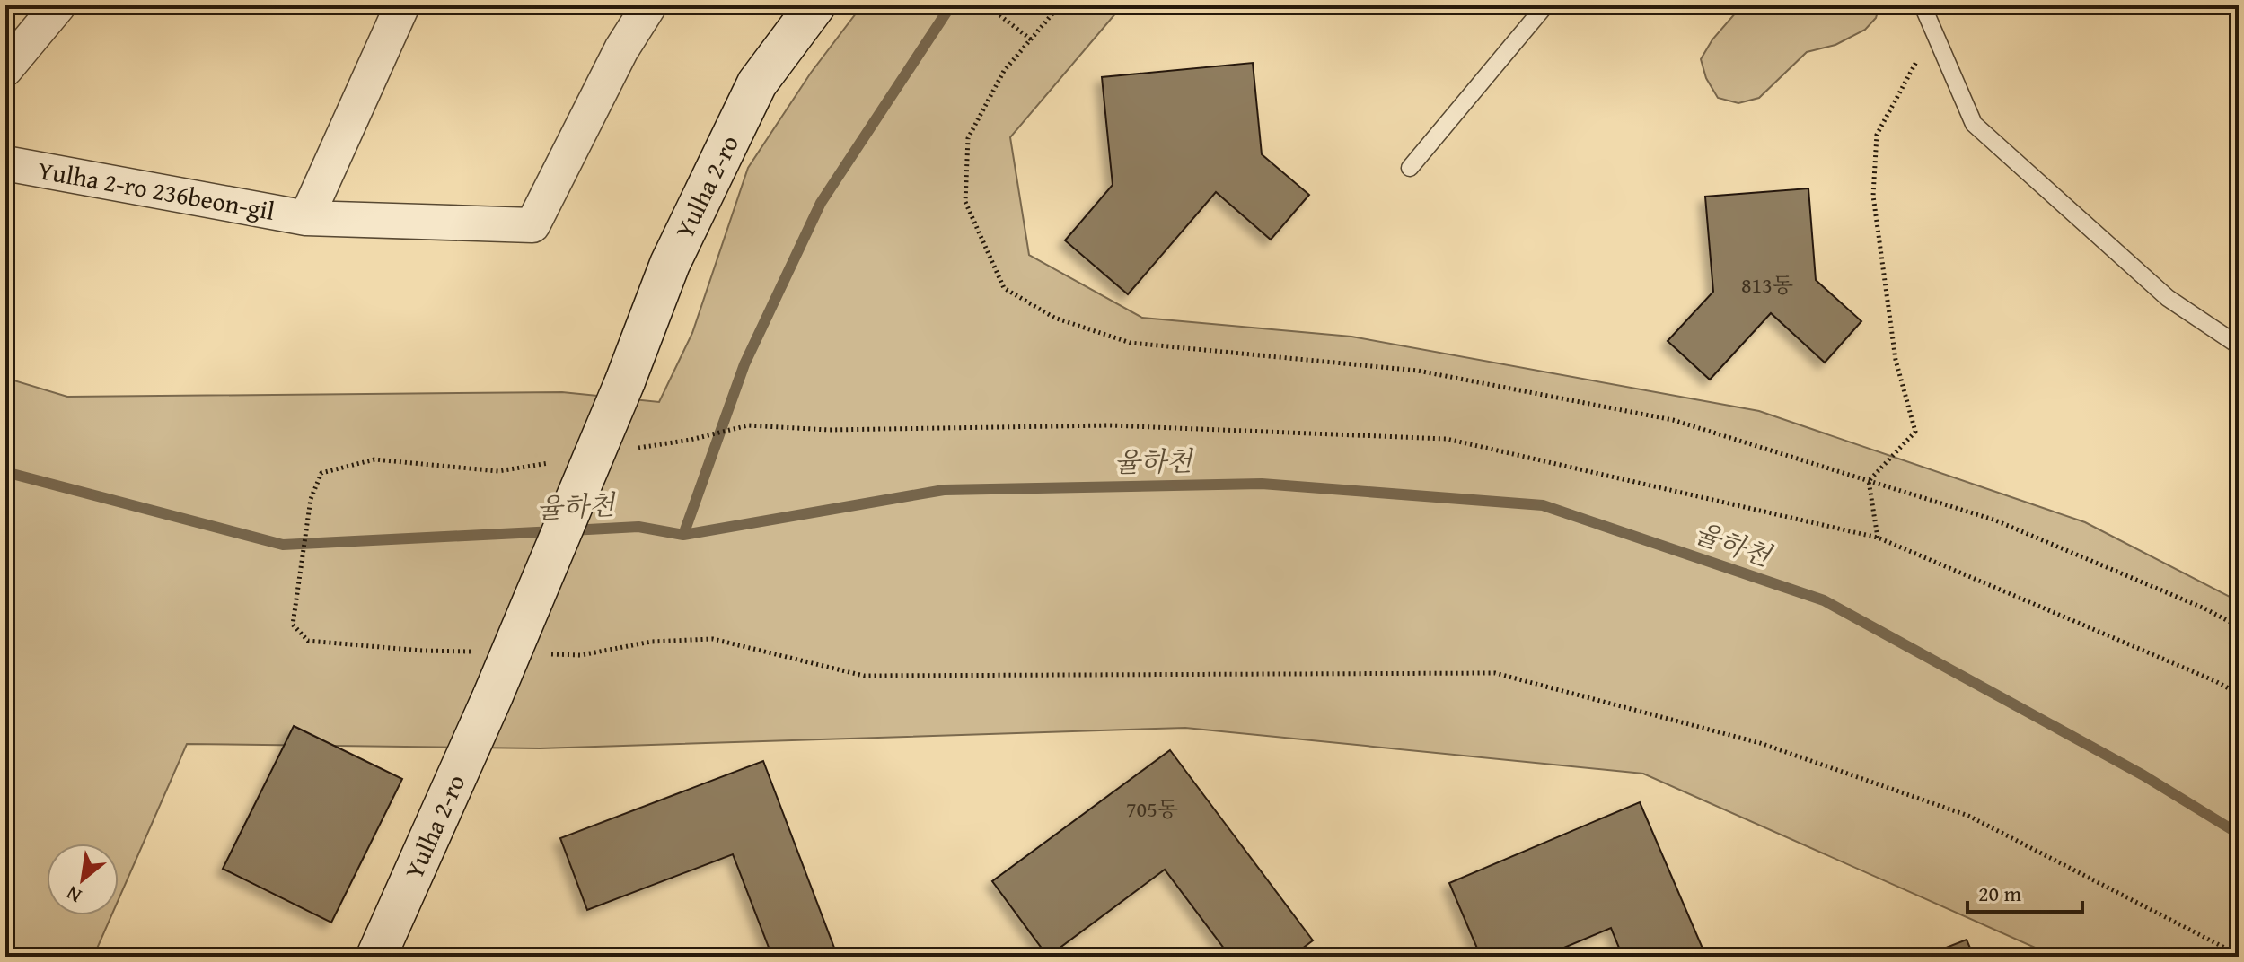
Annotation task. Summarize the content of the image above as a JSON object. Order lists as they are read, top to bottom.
{
  "streets": {
    "street": ["Yulha 2-ro", "Yulha 2-ro 236beon-gil"]
  },
  "water": ["율하천"],
  "house_numbers": ["813동", "705동"],
  "scale_bar": "20 m",
  "north": "bottom left"
}
